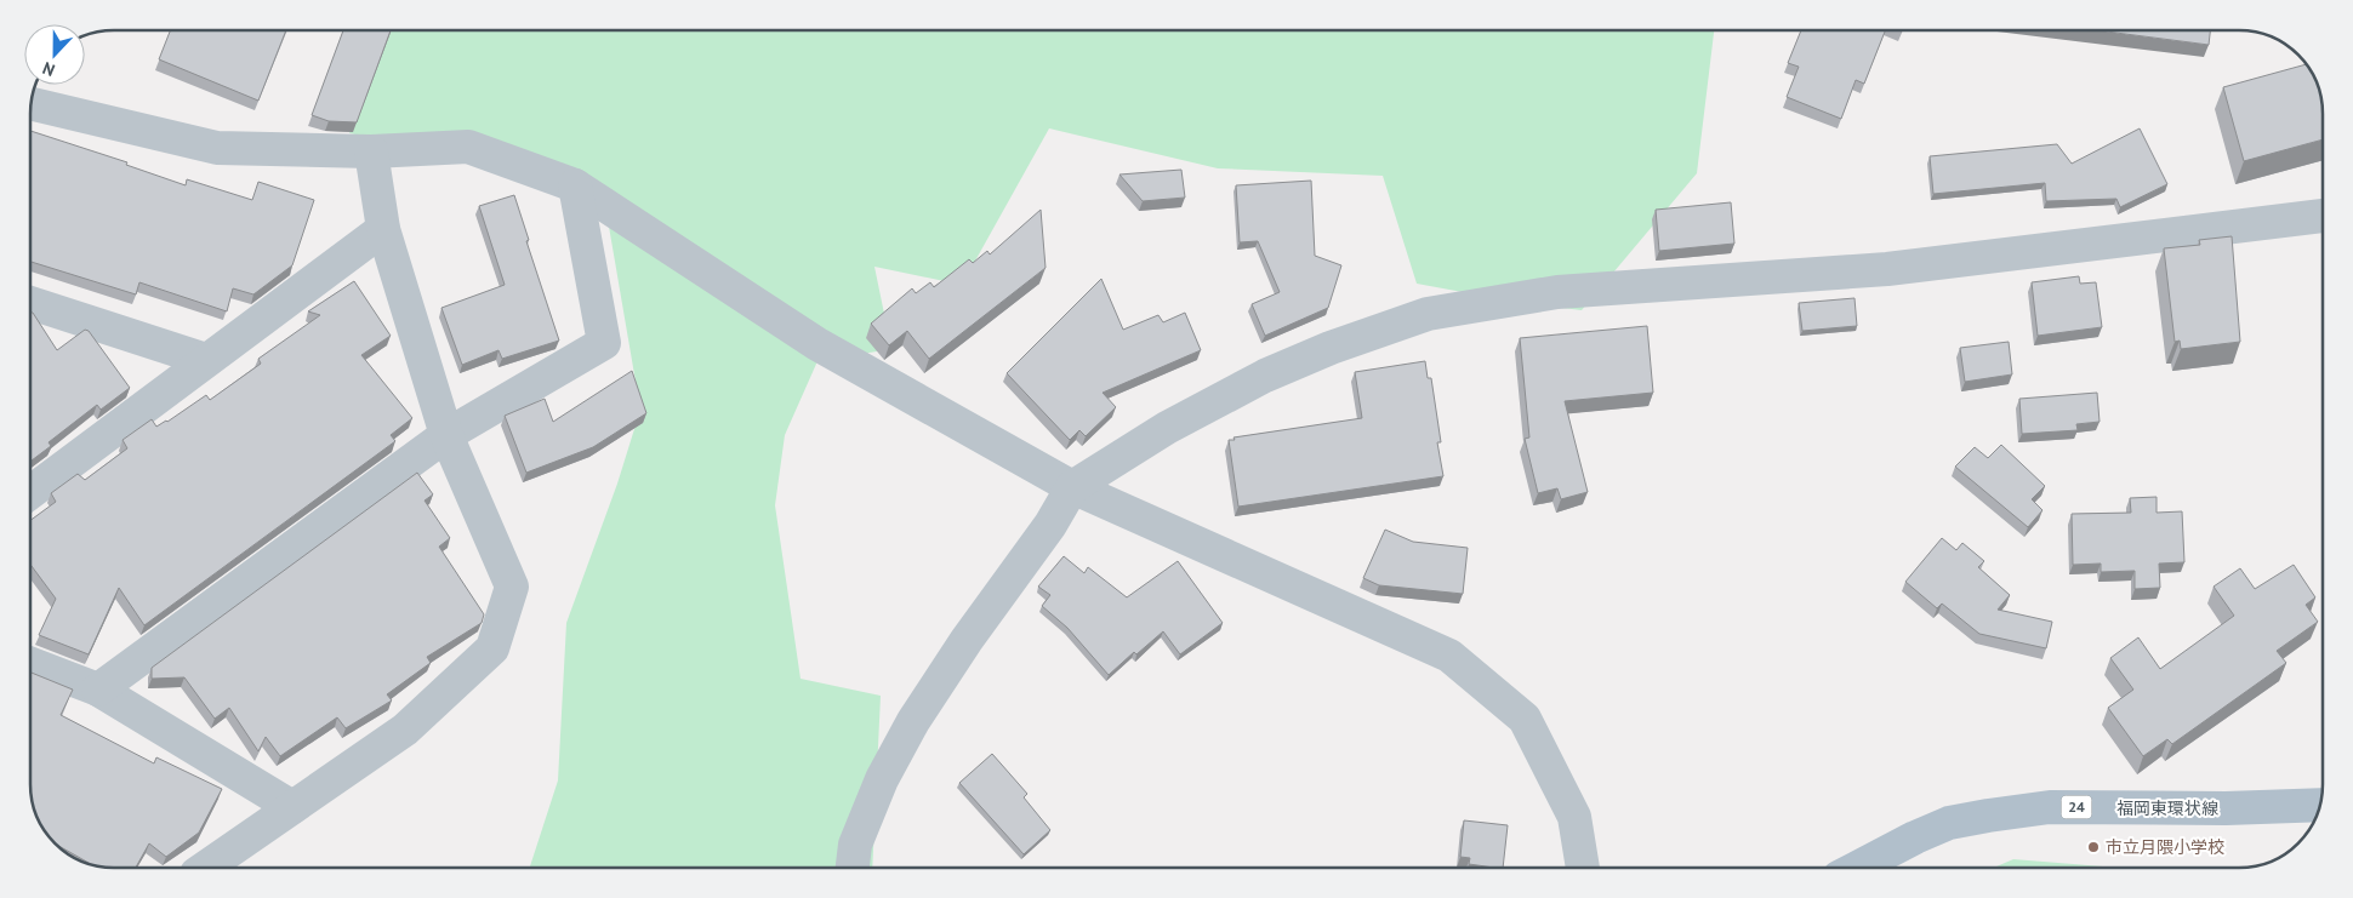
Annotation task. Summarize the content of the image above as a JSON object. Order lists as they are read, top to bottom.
{
  "streets": {
    "main road": ["24", "福岡東環状線"]
  },
  "places": ["市立月隈小学校"],
  "north": "bottom"
}
